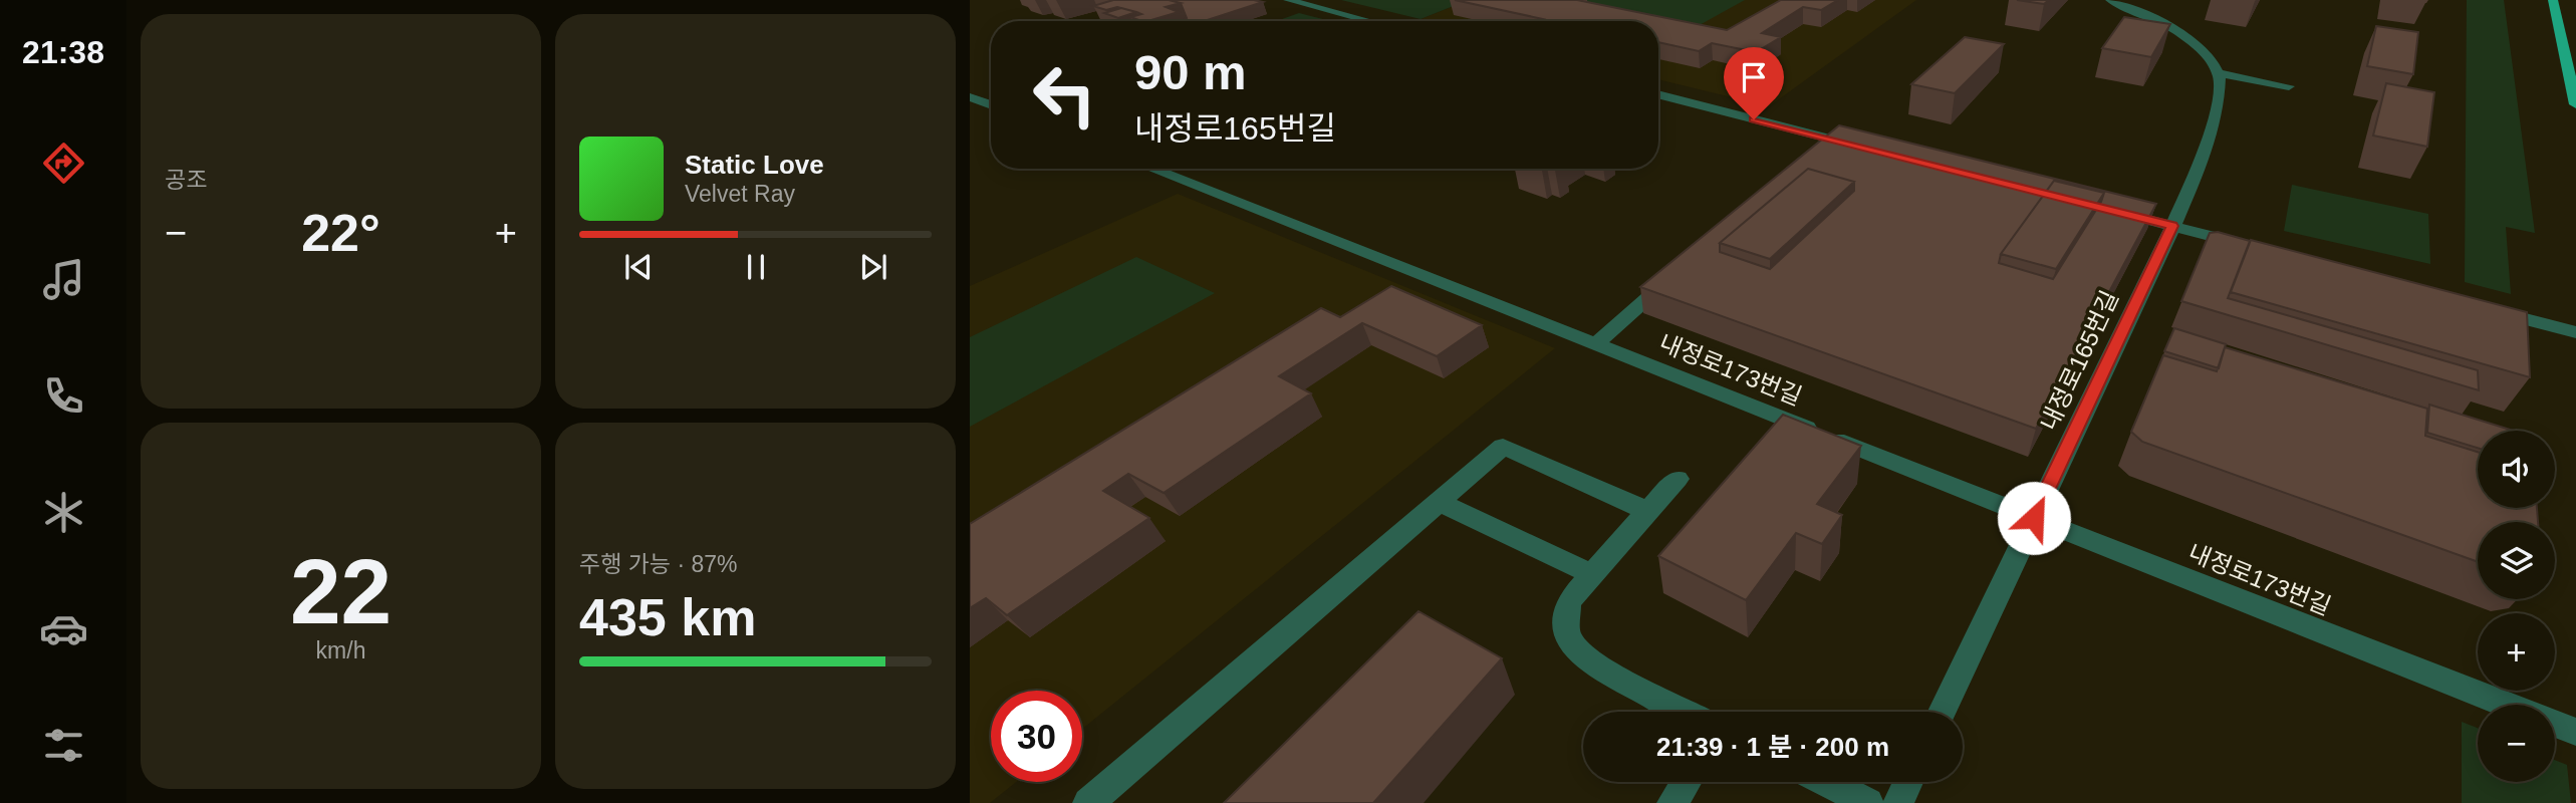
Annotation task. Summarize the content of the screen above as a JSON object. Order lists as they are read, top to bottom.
{
  "streets": {
    "street": ["내정로165번길", "내정로173번길"]
  },
  "crossings": [
    ["내정로165번길", "내정로173번길"]
  ],
  "page": {
    "tabs": "21:38",
    "tile": [
      "공조",
      ["22", "km/h"],
      ["주행 가능 · 87%", "435 km"]
    ],
    "turn": ["90 m", "내정로165번길"],
    "song": ["Static Love", "Velvet Ray"],
    "heat": ["−", "22°", "+"],
    "map_buttons": ["+", "−"],
    "limit": "30",
    "trip": "21:39 · 1 분 · 200 m"
  }
}
